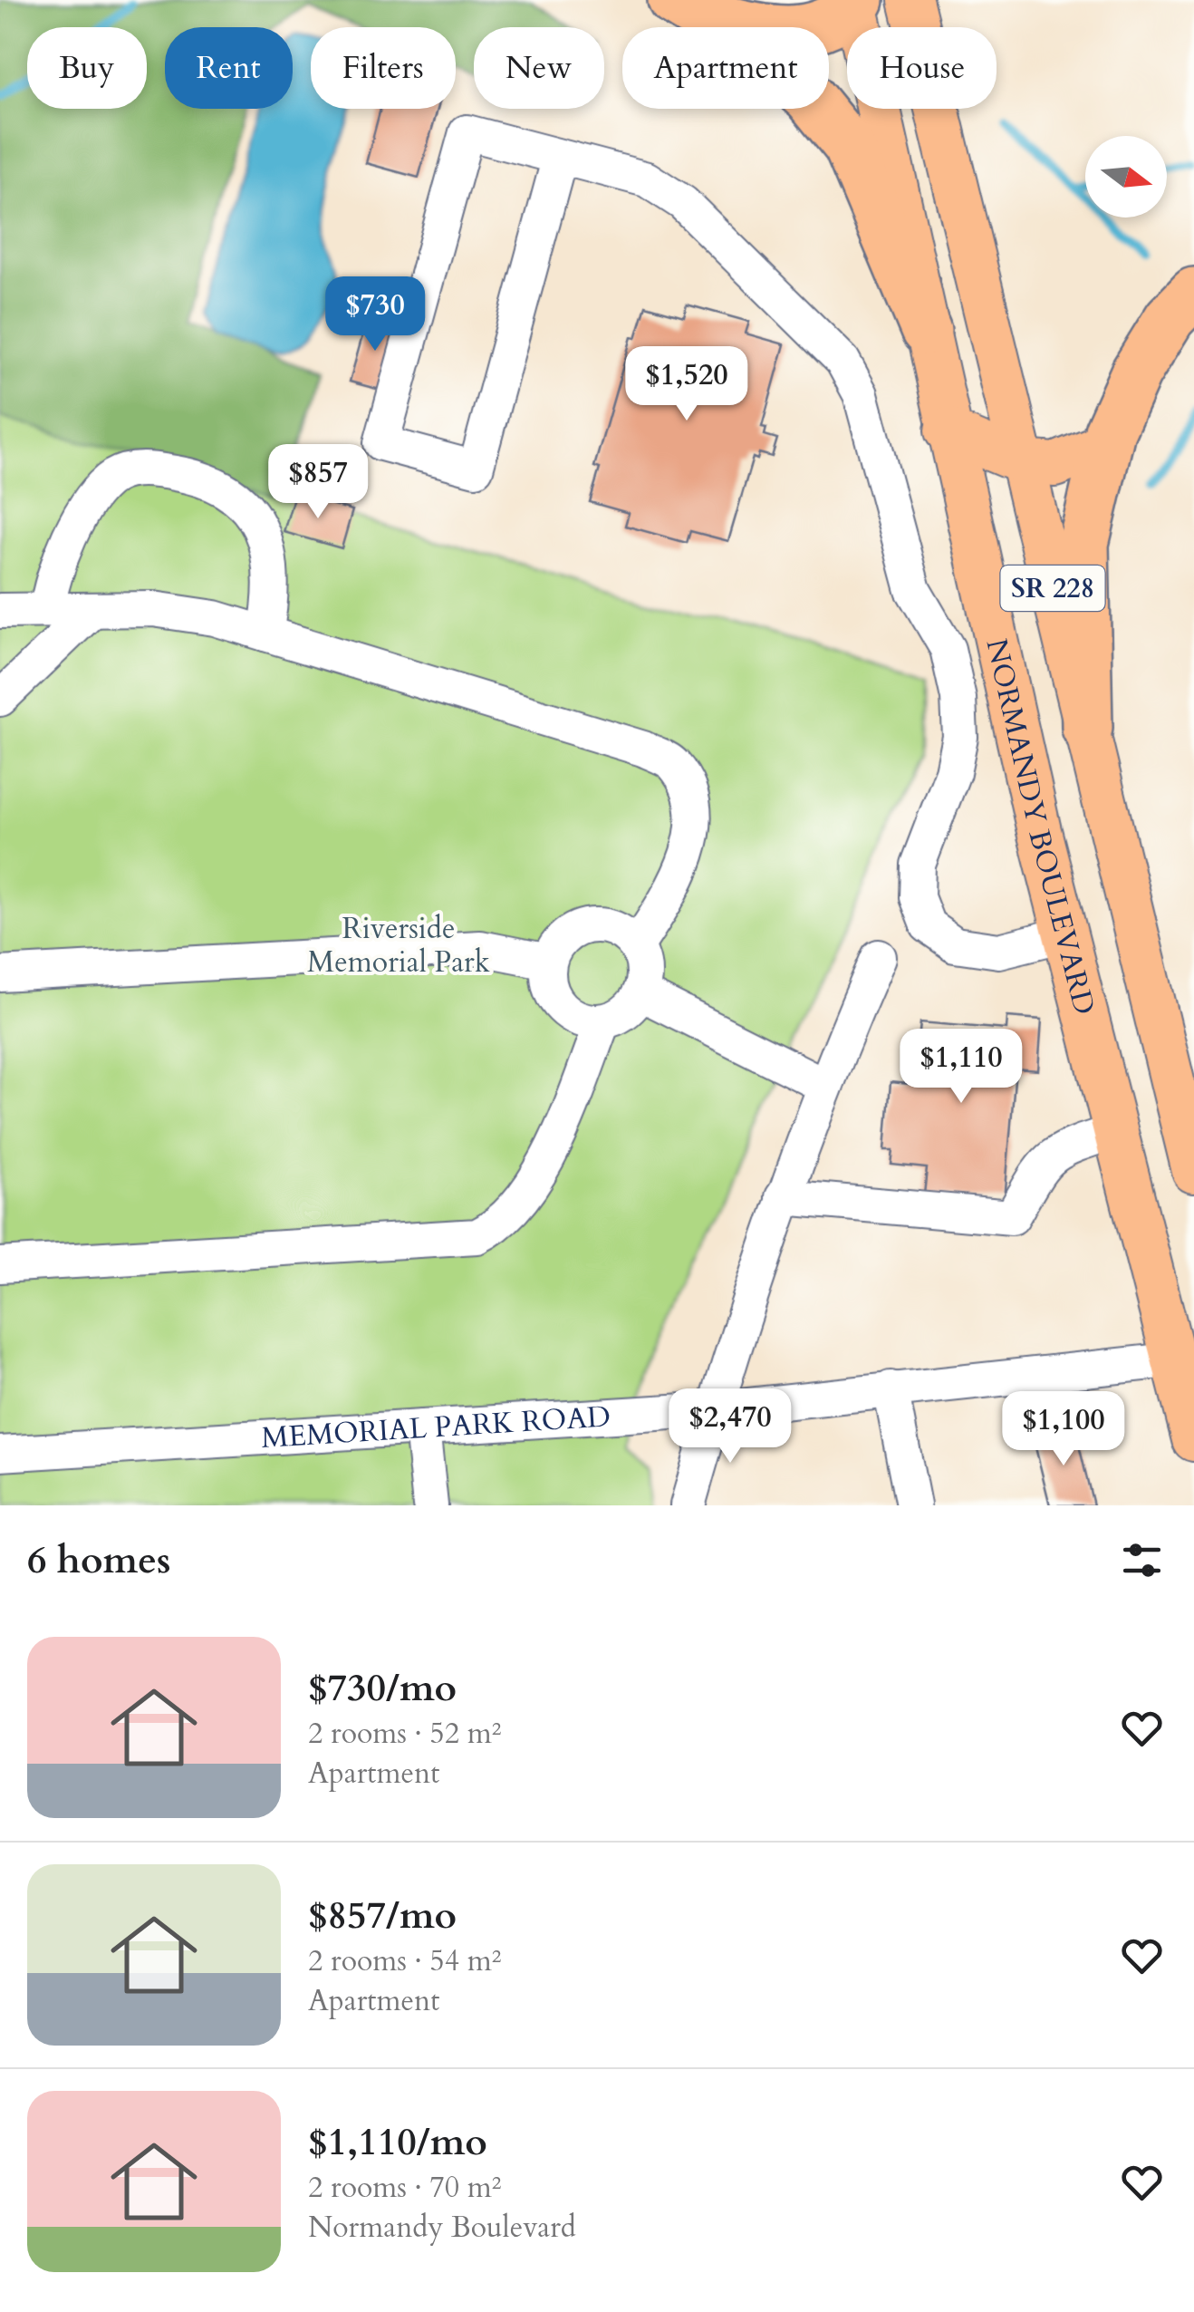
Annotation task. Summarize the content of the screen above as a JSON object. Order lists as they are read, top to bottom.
{
  "streets": {
    "main road": ["SR 228", "NORMANDY BOULEVARD"],
    "street": ["MEMORIAL PARK ROAD"]
  },
  "crossings": [
    ["NORMANDY BOULEVARD", "MEMORIAL PARK ROAD"]
  ],
  "parks": ["Riverside Memorial Park"],
  "north": "right",
  "page": {
    "chip": [
      "Buy",
      "Rent",
      "Filters",
      "New",
      "Apartment",
      "House"
    ],
    "price": [
      "$730",
      "$1,520",
      "$857",
      "$1,110",
      "$2,470",
      "$1,100"
    ],
    "heading": "6 homes",
    "list": [
      {
        "name": "$730/mo",
        "note": "2 rooms · 52 m² · Apartment"
      },
      {
        "name": "$857/mo",
        "note": "2 rooms · 54 m² · Apartment"
      },
      {
        "name": "$1,110/mo",
        "note": "2 rooms · 70 m² · Normandy Boulevard"
      }
    ]
  }
}
